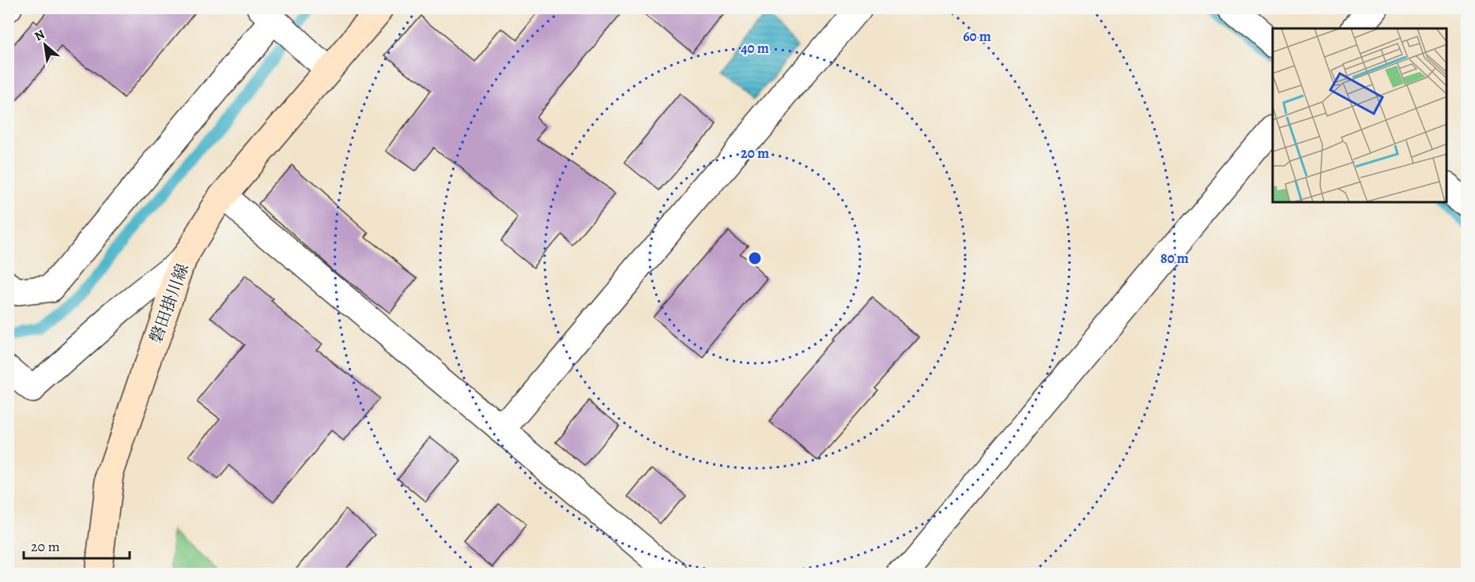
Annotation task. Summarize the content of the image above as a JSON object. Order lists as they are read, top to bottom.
{
  "streets": {
    "main road": ["磐田掛川線"]
  },
  "scale_bar": "20 m",
  "north": "top left",
  "rings": [
    "60 m",
    "40 m",
    "20 m",
    "80 m"
  ]
}
